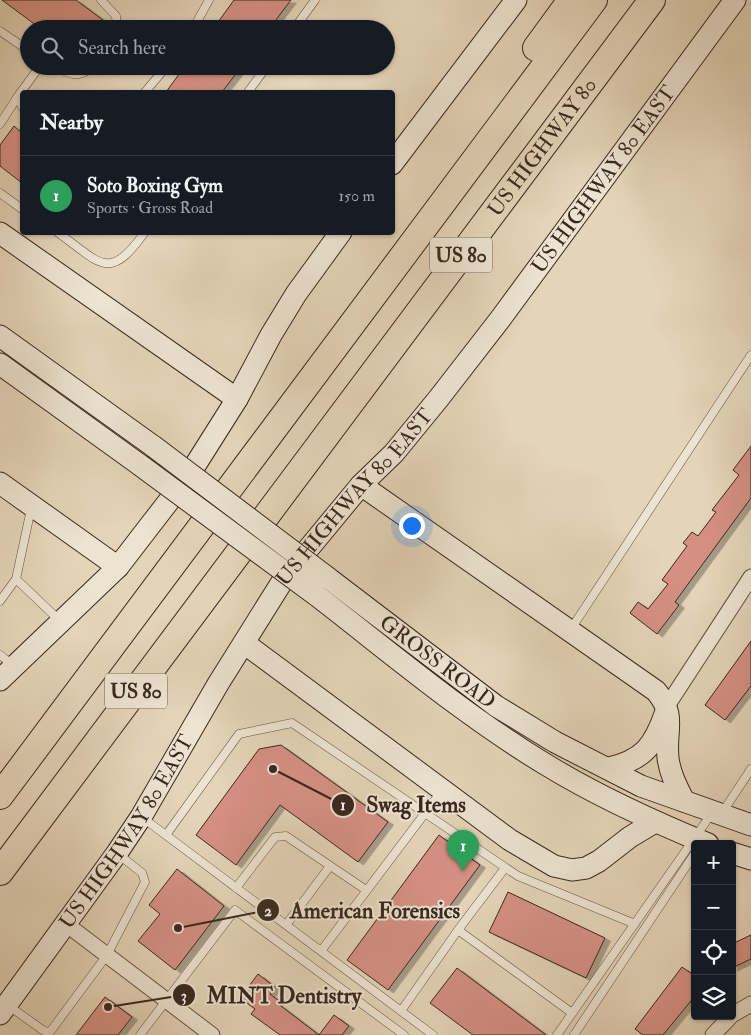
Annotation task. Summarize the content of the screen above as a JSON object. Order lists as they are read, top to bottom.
{
  "streets": {
    "highway": ["US HIGHWAY 80", "US 80"],
    "main road": ["US HIGHWAY 80 EAST", "GROSS ROAD"]
  },
  "places": ["Swag Items", "American Forensics", "MINT Dentistry"],
  "page": {
    "search": "Search here",
    "heading": "Nearby",
    "list": [
      {
        "mark": "1",
        "name": "Soto Boxing Gym",
        "note": "Sports · Gross Road",
        "value": "150 m"
      }
    ],
    "pins": "1",
    "map_buttons": ["+", "−"]
  }
}
